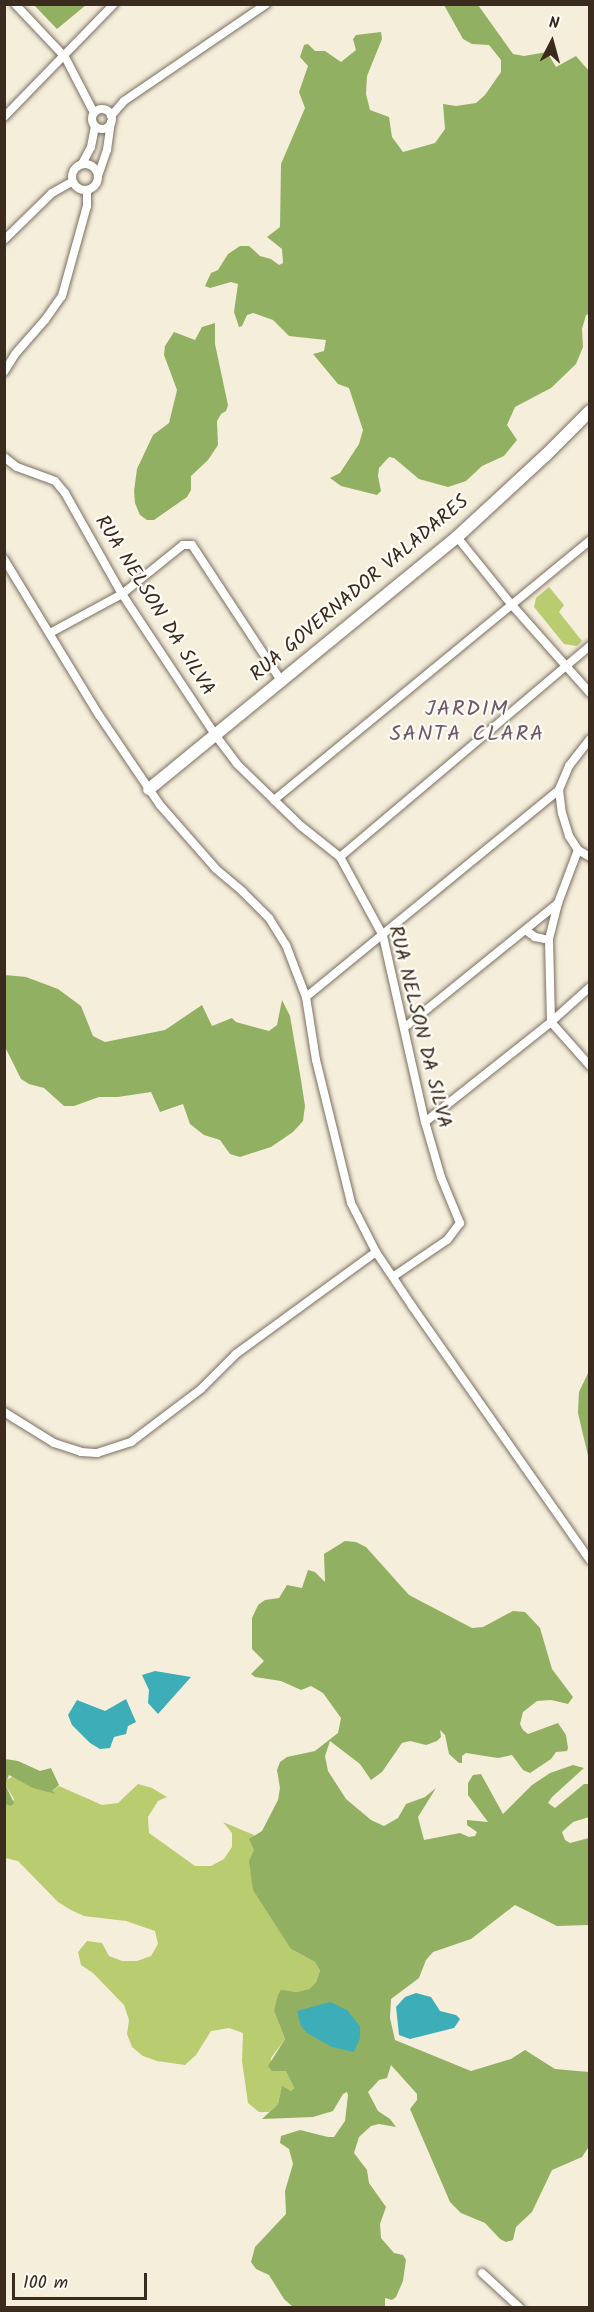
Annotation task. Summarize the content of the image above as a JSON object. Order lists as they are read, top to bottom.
{
  "streets": {
    "street": ["RUA GOVERNADOR VALADARES", "RUA NELSON DA SILVA"]
  },
  "crossings": [
    ["RUA GOVERNADOR VALADARES", "RUA NELSON DA SILVA"]
  ],
  "districts": ["JARDIM SANTA CLARA"],
  "scale_bar": "100 m",
  "north": "top"
}
